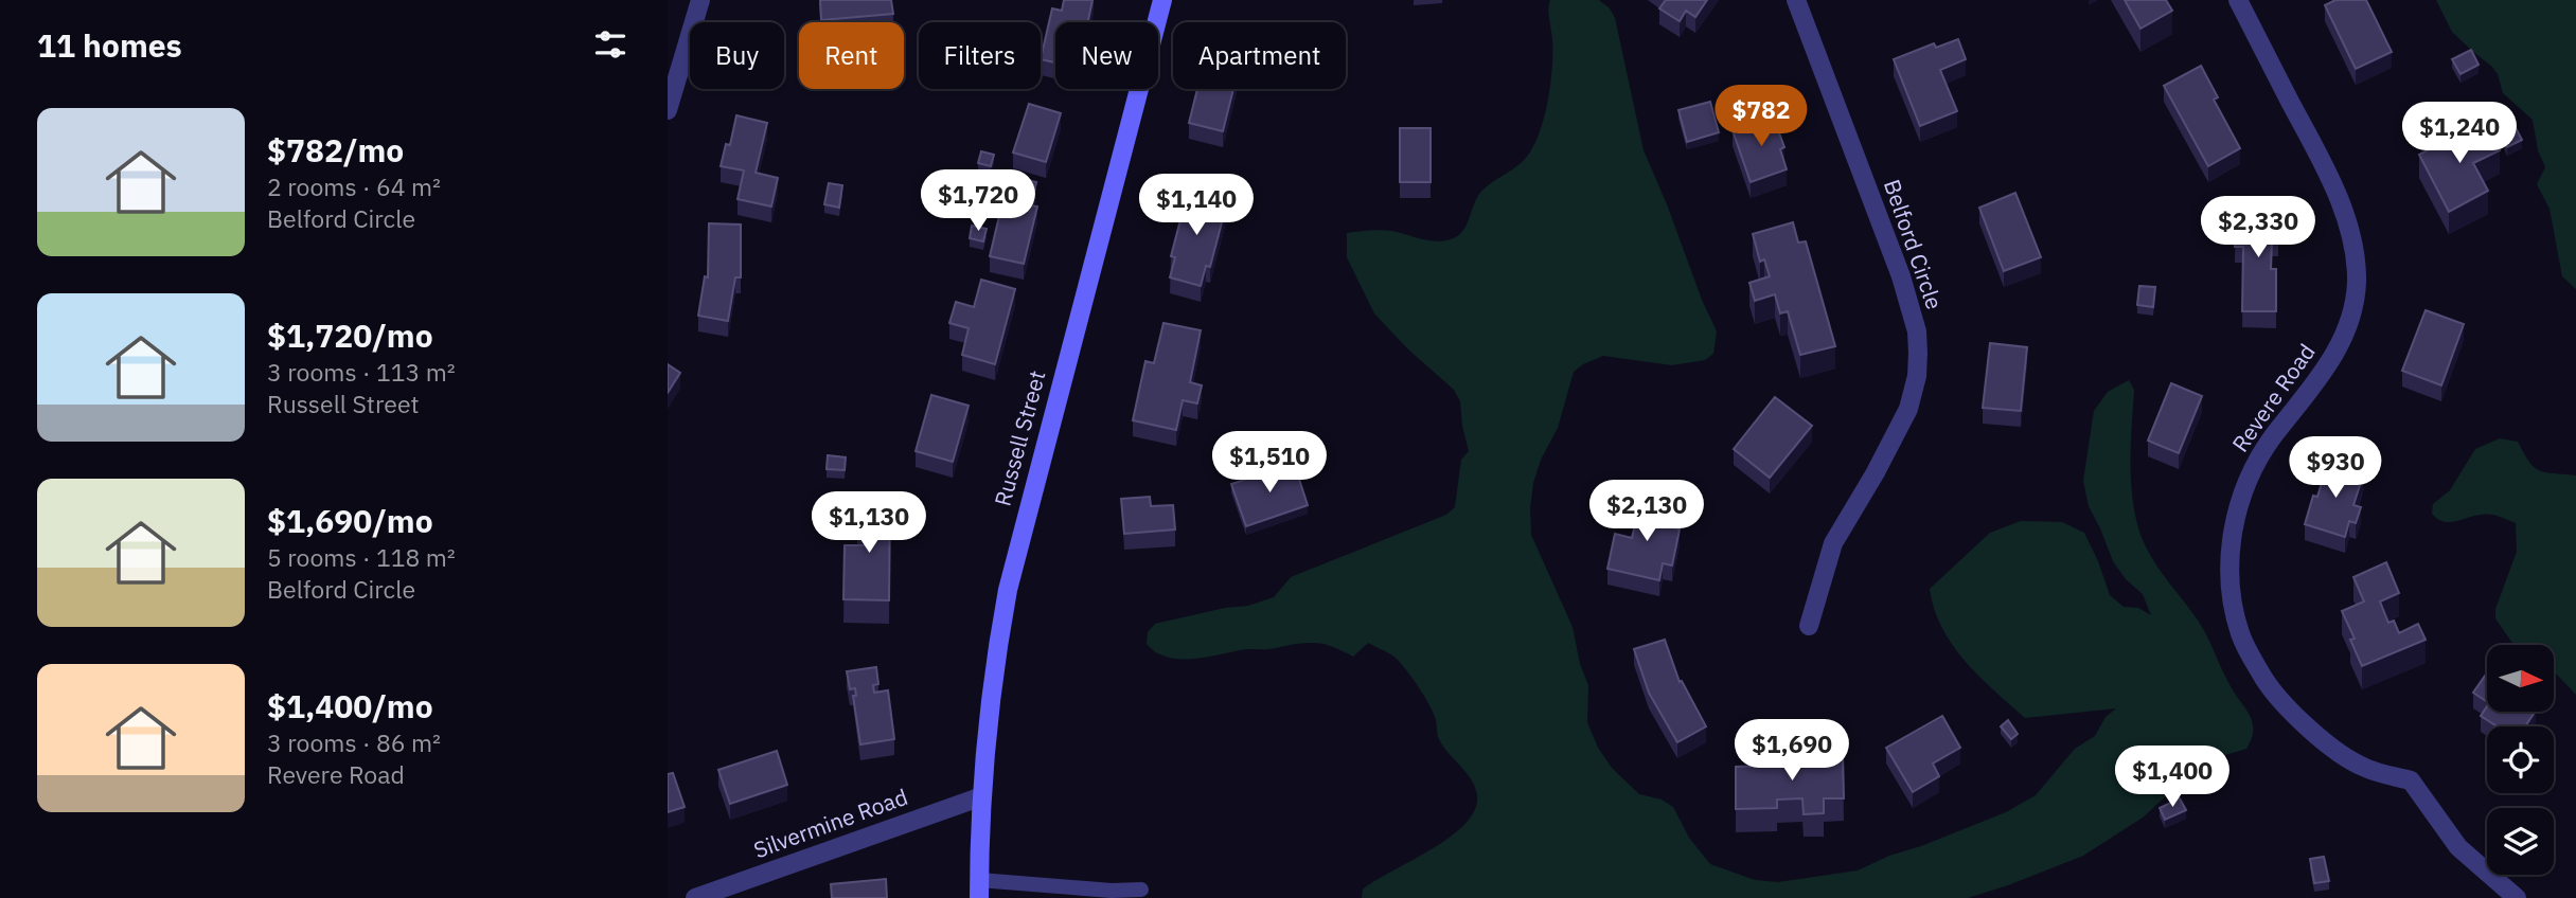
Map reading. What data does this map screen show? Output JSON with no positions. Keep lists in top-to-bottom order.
{
  "streets": {
    "street": [
      "Belford Circle",
      "Revere Road",
      "Russell Street",
      "Silvermine Road"
    ]
  },
  "crossings": [
    ["Russell Street", "Silvermine Road"]
  ],
  "north": "right",
  "page": {
    "heading": "11 homes",
    "chip": [
      "Buy",
      "Rent",
      "Filters",
      "New",
      "Apartment"
    ],
    "price": [
      "$782",
      "$1,240",
      "$1,720",
      "$1,140",
      "$2,330",
      "$1,510",
      "$930",
      "$2,130",
      "$1,130",
      "$1,690",
      "$1,400"
    ],
    "list": [
      {
        "name": "$782/mo",
        "note": "2 rooms · 64 m² · Belford Circle"
      },
      {
        "name": "$1,720/mo",
        "note": "3 rooms · 113 m² · Russell Street"
      },
      {
        "name": "$1,690/mo",
        "note": "5 rooms · 118 m² · Belford Circle"
      },
      {
        "name": "$1,400/mo",
        "note": "3 rooms · 86 m² · Revere Road"
      }
    ]
  }
}
